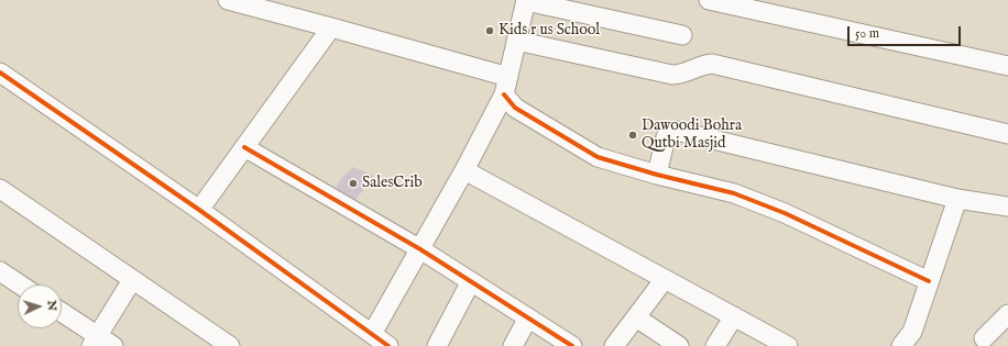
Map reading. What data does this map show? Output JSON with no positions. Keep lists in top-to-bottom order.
{
  "places": ["Kids r us School", "Dawoodi Bohra Qutbi Masjid", "SalesCrib"],
  "scale_bar": "50 m",
  "north": "right"
}
